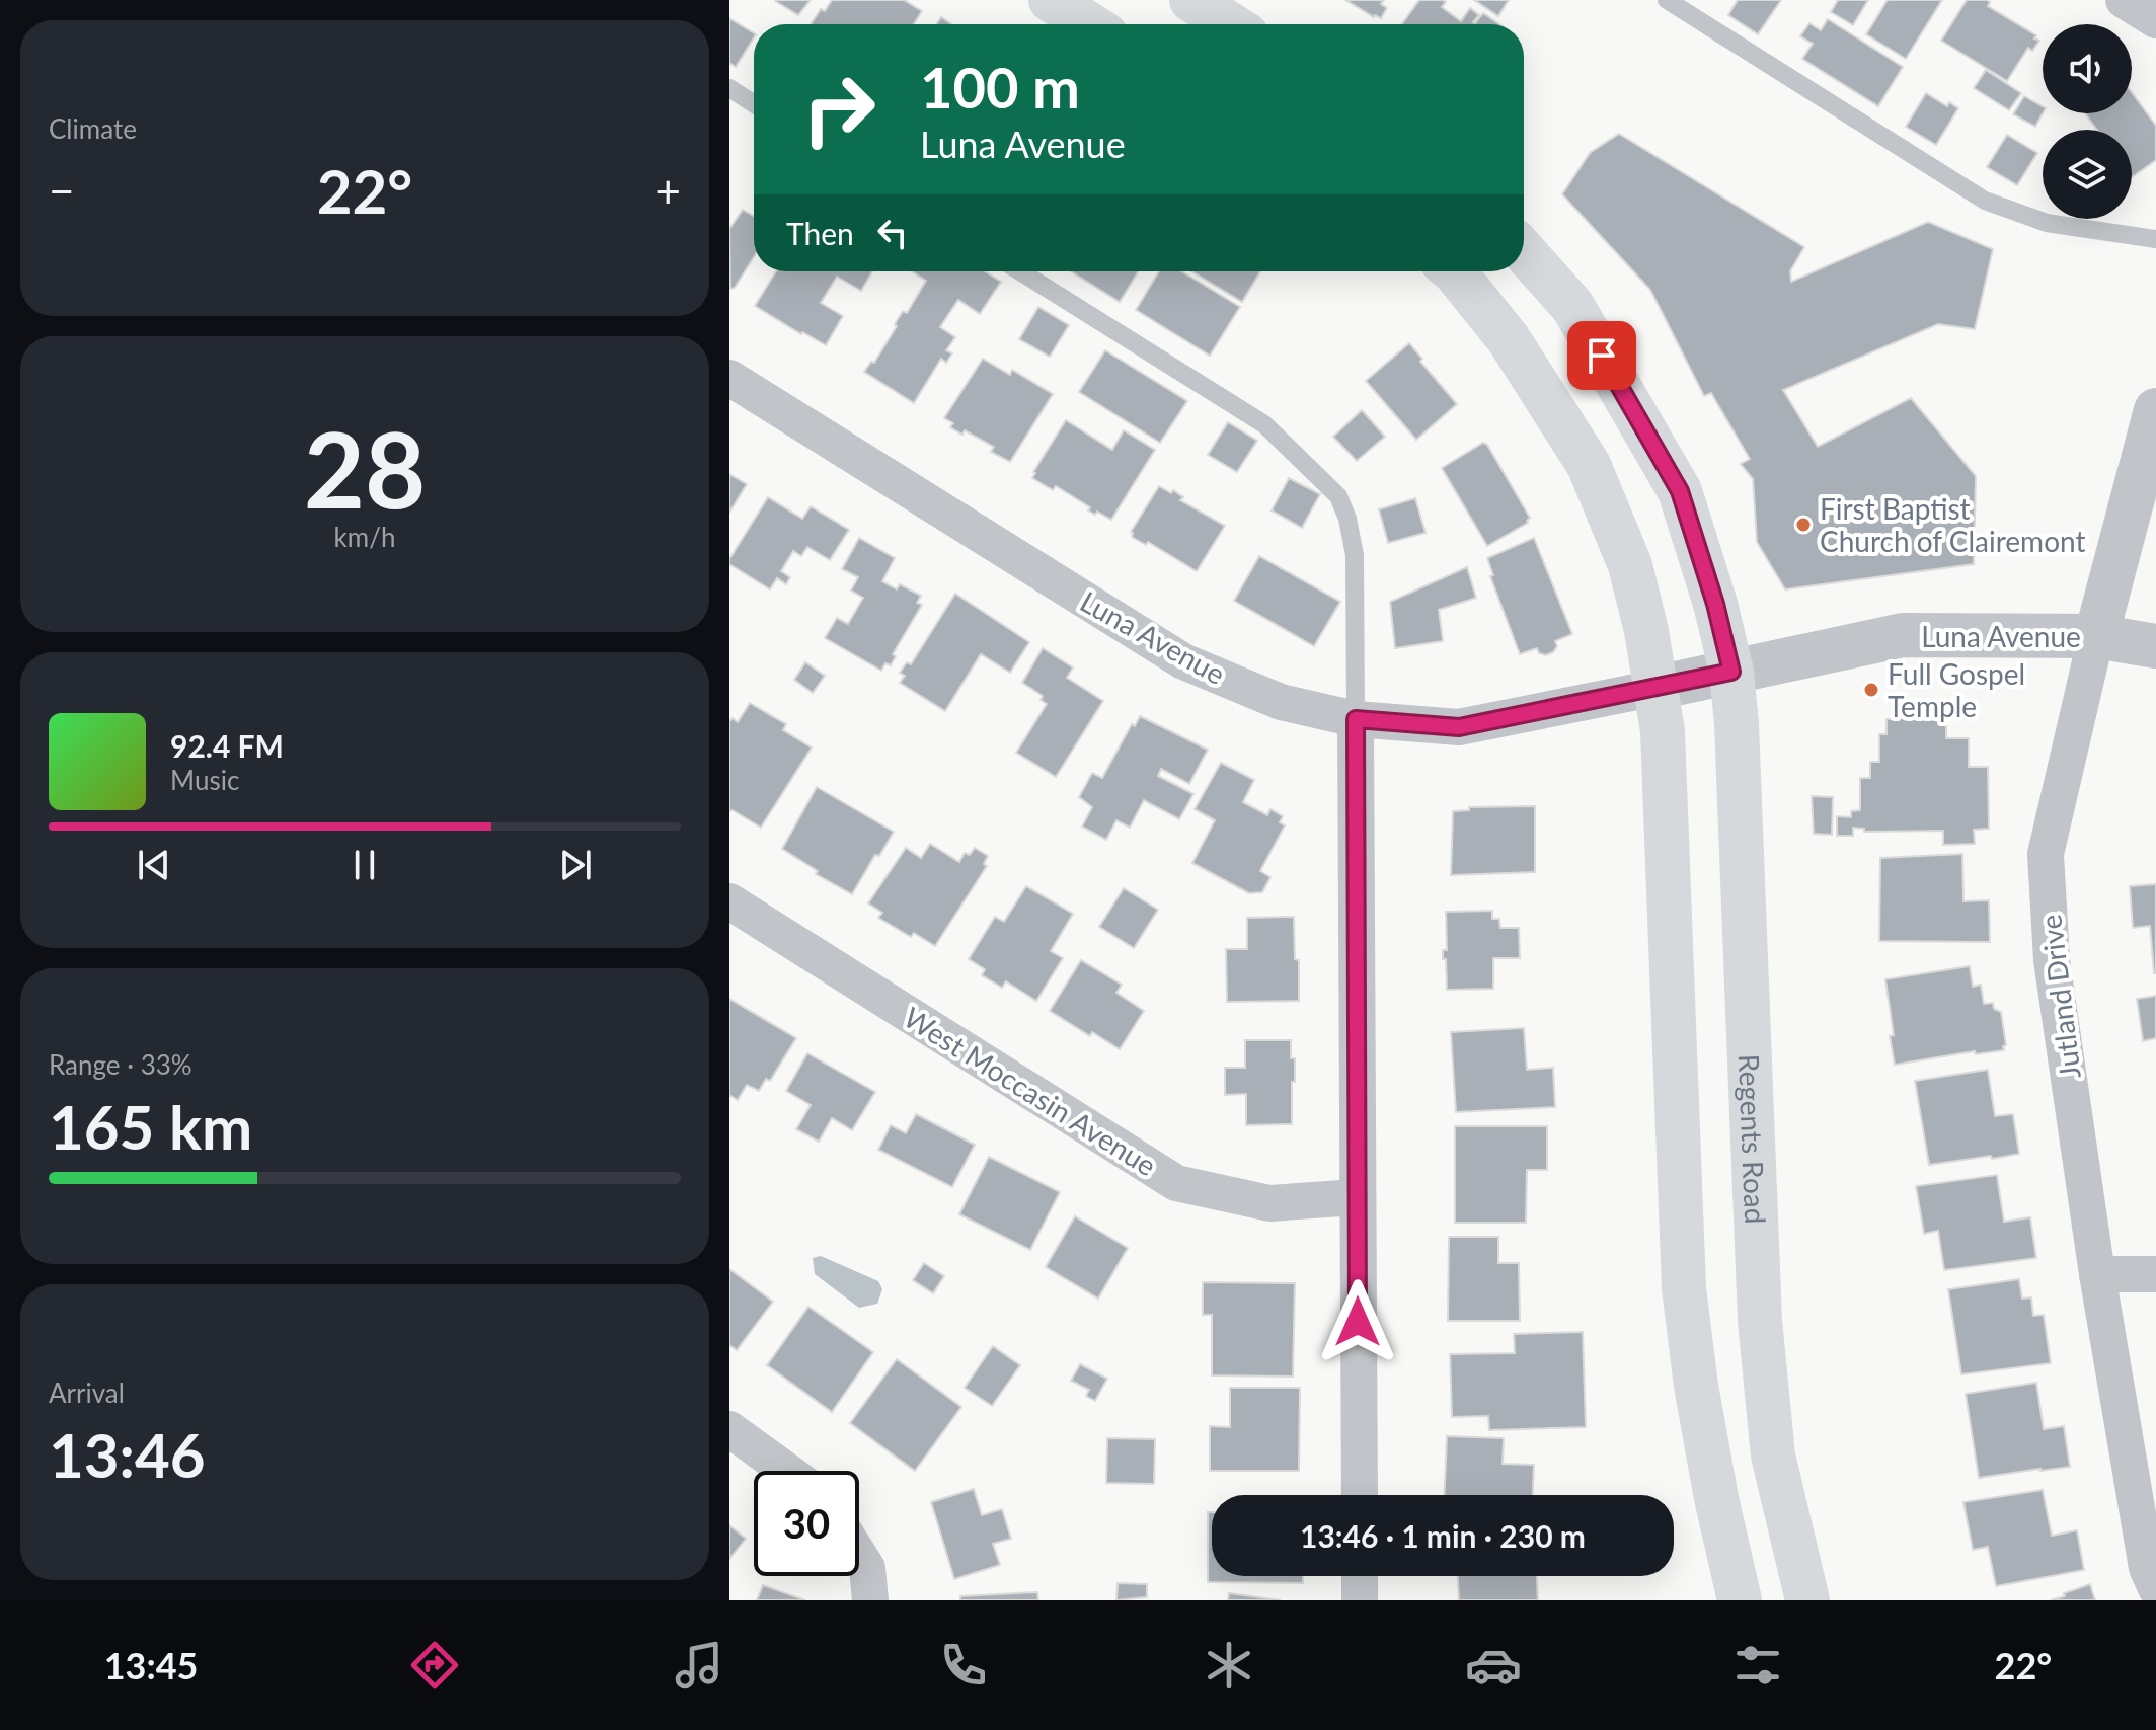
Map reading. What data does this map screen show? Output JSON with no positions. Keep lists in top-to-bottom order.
{
  "streets": {
    "main road": ["Regents Road"],
    "street": ["Luna Avenue", "Jutland Drive", "West Moccasin Avenue"]
  },
  "crossings": [
    ["Luna Avenue", "Jutland Drive"],
    ["Luna Avenue", "Regents Road"]
  ],
  "places": ["First Baptist Church of Clairemont", "Full Gospel Temple"],
  "page": {
    "tile": [
      "Climate",
      ["28", "km/h"],
      ["Range · 33%", "165 km"],
      ["Arrival", "13:46"]
    ],
    "turn": ["100 m", "Luna Avenue"],
    "heat": ["−", "22°", "+"],
    "then": "Then",
    "song": ["92.4 FM", "Music"],
    "limit": "30",
    "trip": "13:46 · 1 min · 230 m",
    "tabs": ["13:45", "22°"]
  }
}
